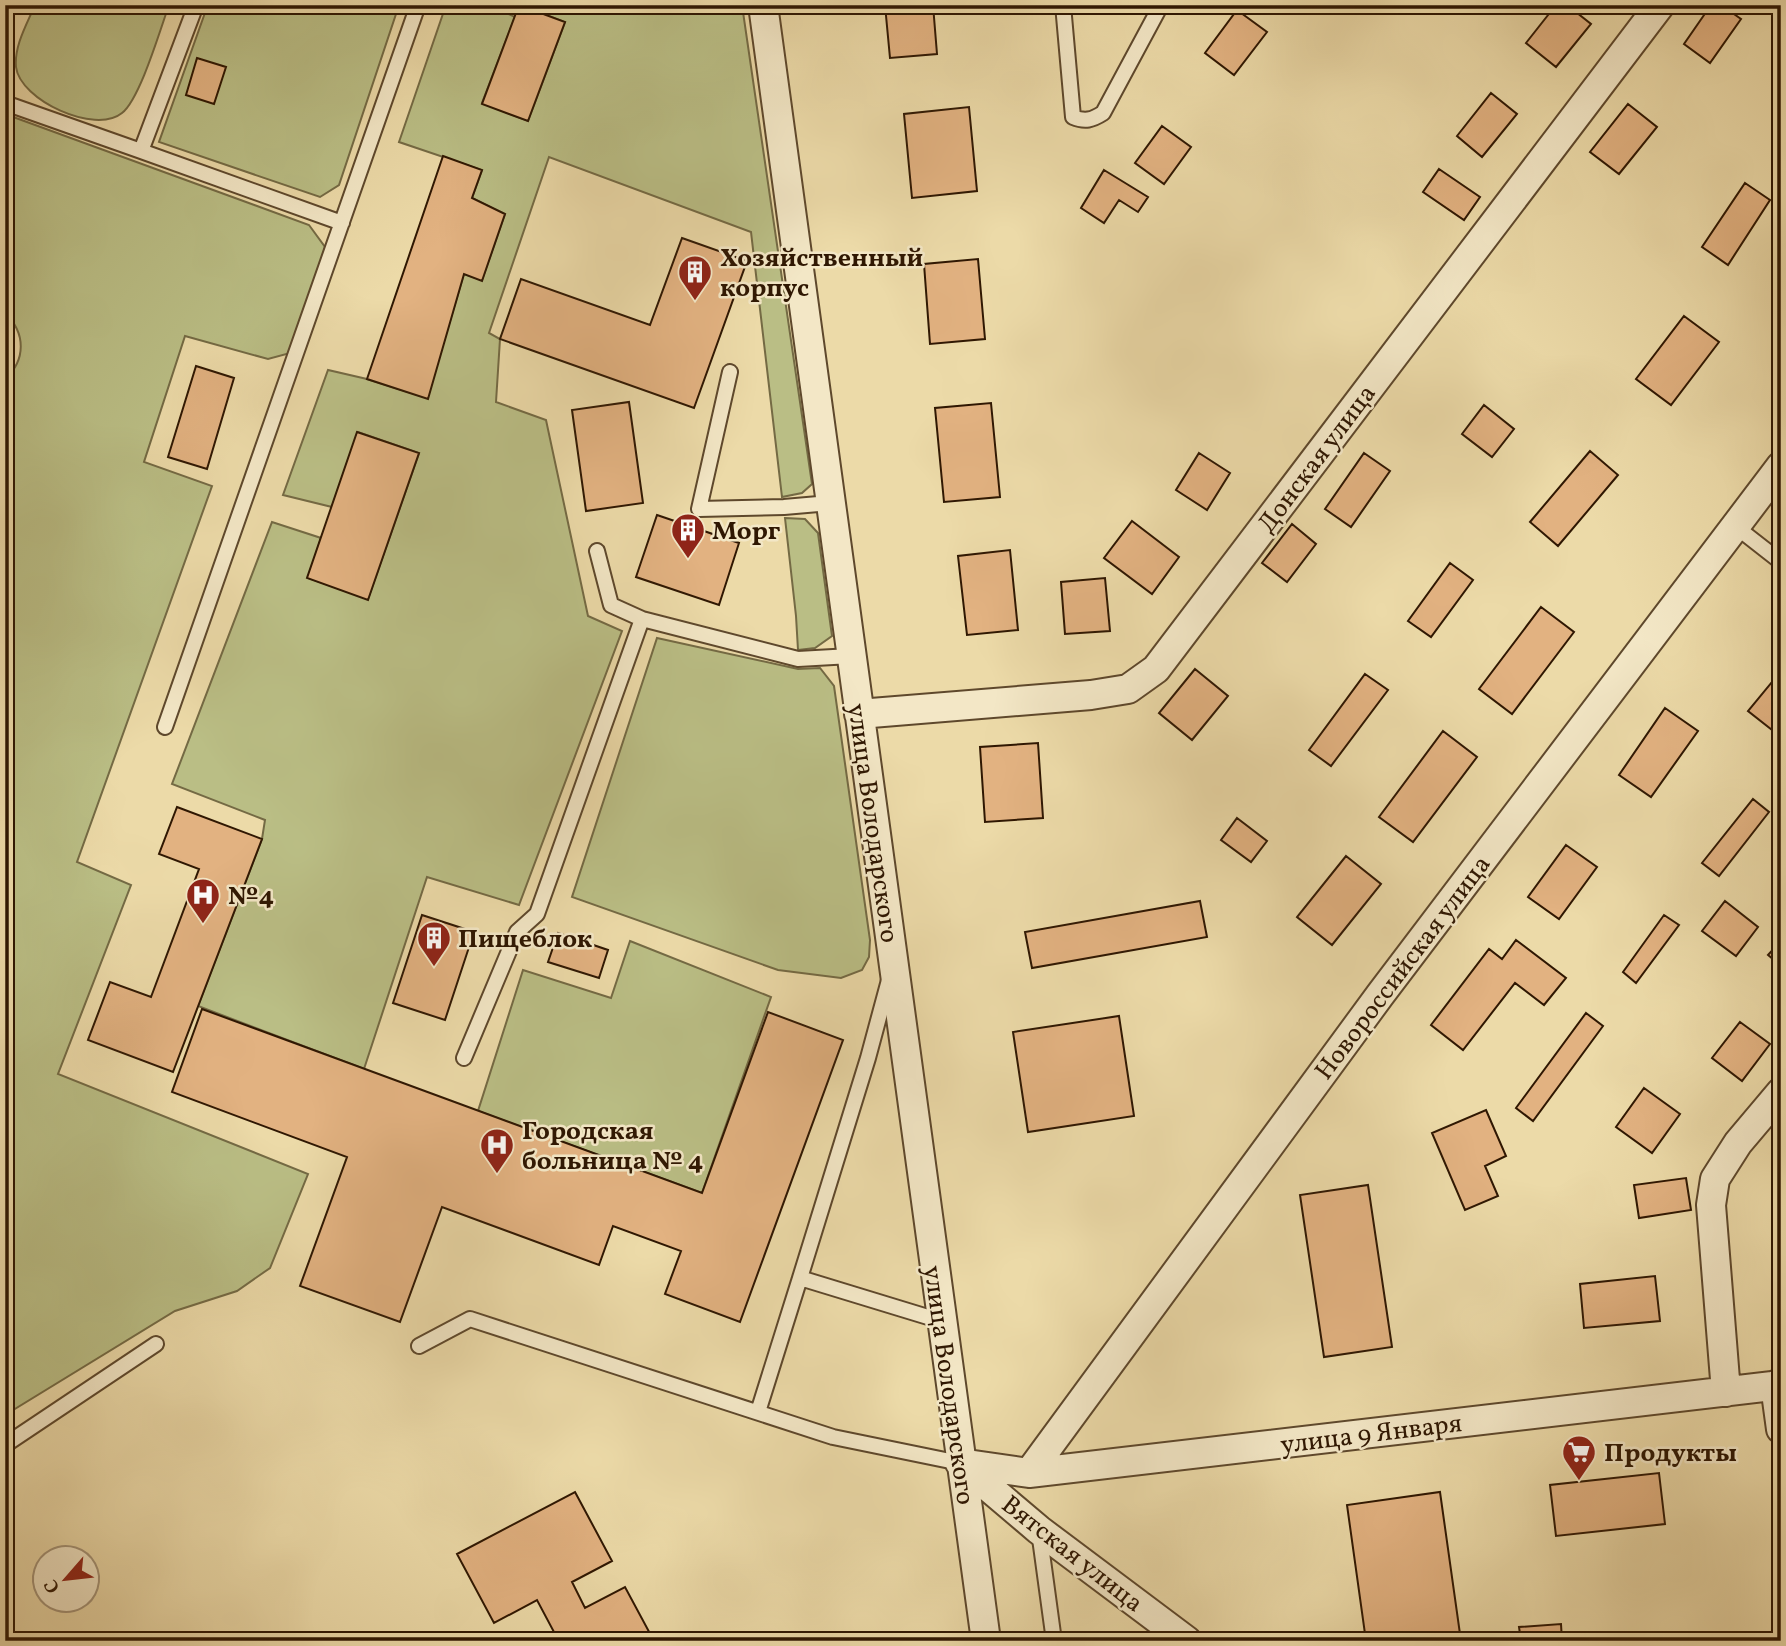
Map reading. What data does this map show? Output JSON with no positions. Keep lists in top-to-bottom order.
{
  "streets": {
    "street": [
      "Донская улица",
      "улица Володарского",
      "Новороссийская улица",
      "улица 9 Января",
      "Вятская улица"
    ]
  },
  "crossings": [
    ["Донская улица", "улица Володарского"],
    ["улица Володарского", "улица 9 Января"],
    ["улица Володарского", "Вятская улица"],
    ["Новороссийская улица", "улица 9 Января"],
    ["улица 9 Января", "Вятская улица"]
  ],
  "places": {
    "building": ["Хозяйственный корпус", "Морг", "Пищеблок"],
    "hospital": ["№4", "Городская больница № 4"],
    "supermarket": ["Продукты"]
  },
  "north": "bottom left"
}
